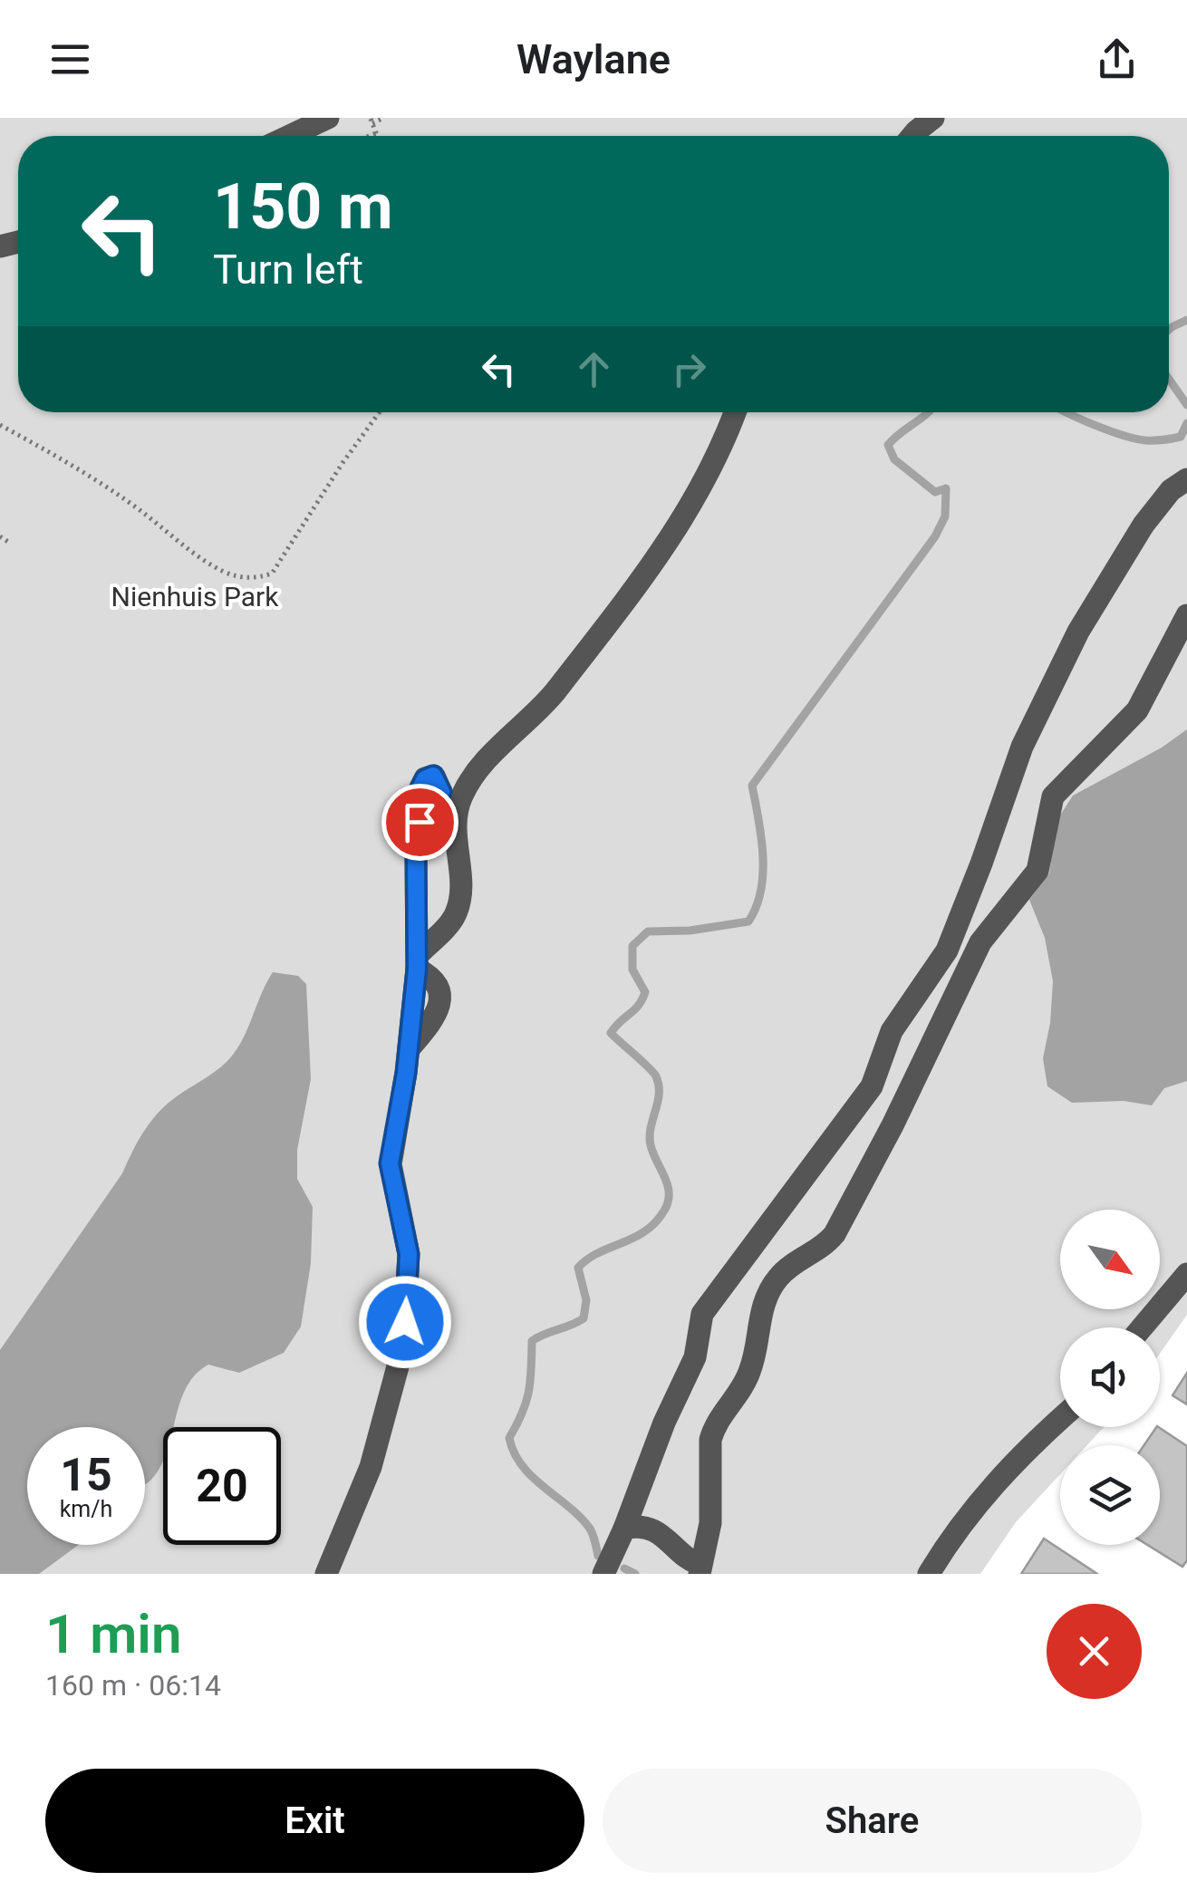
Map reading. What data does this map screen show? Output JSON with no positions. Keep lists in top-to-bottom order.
{
  "parks": ["Nienhuis Park"],
  "north": "bottom right",
  "page": {
    "header": "Waylane",
    "turn": ["150 m", "Turn left"],
    "speed": "15 km/h",
    "limit": "20",
    "heading": ["1 min", "160 m · 06:14"],
    "buttons": ["Exit", "Share"]
  }
}
